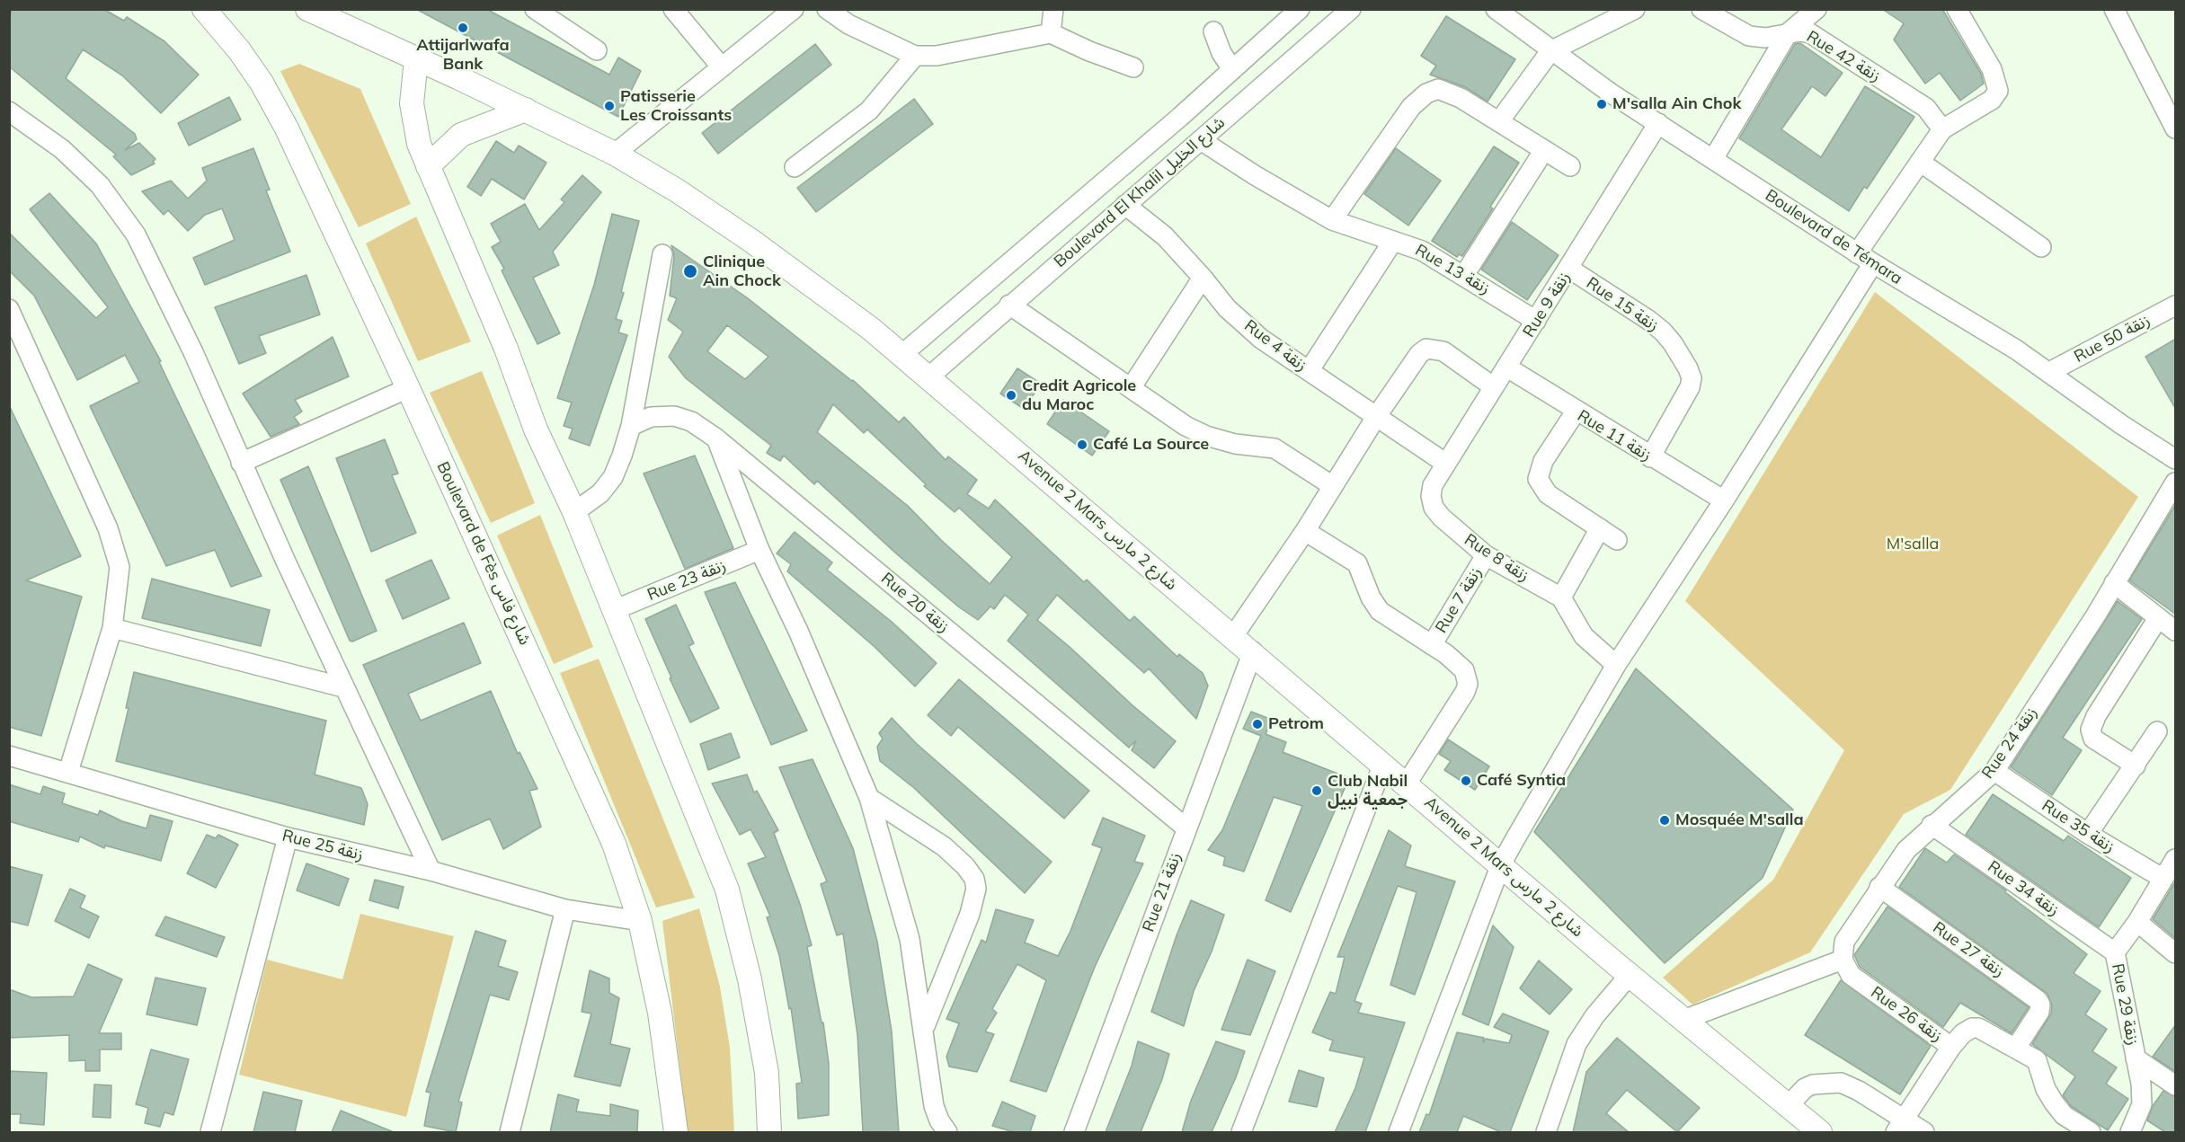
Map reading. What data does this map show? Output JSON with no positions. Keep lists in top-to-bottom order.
{
  "streets": {
    "main road": ["Avenue 2 Mars شارع 2 مارس", "Boulevard de Fès شارع فاس"],
    "street": [
      "Rue 42 زنقة",
      "Boulevard El Khalil شارع الخليل",
      "Boulevard de Témara",
      "Rue 13 زنقة",
      "Rue 9 زنقة",
      "Rue 15 زنقة",
      "Rue 50 زنقة",
      "Rue 4 زنقة",
      "Rue 11 زنقة",
      "Rue 8 زنقة",
      "Rue 23 زنقة",
      "Rue 7 زنقة",
      "Rue 20 زنقة",
      "Rue 24 زنقة",
      "Rue 35 زنقة",
      "Rue 25 زنقة",
      "Rue 34 زنقة",
      "Rue 21 زنقة",
      "Rue 27 زنقة",
      "Rue 29 زنقة",
      "Rue 26 زنقة"
    ]
  },
  "crossings": [
    ["Boulevard El Khalil شارع الخليل", "Rue 13 زنقة"],
    ["Boulevard El Khalil شارع الخليل", "Rue 4 زنقة"],
    ["Boulevard El Khalil شارع الخليل", "Avenue 2 Mars شارع 2 مارس"],
    ["Boulevard de Témara", "Rue 9 زنقة"],
    ["Boulevard de Témara", "Rue 50 زنقة"],
    ["Rue 13 زنقة", "Rue 9 زنقة"],
    ["Rue 9 زنقة", "Rue 15 زنقة"],
    ["Rue 9 زنقة", "Rue 4 زنقة"],
    ["Rue 9 زنقة", "Rue 11 زنقة"],
    ["Rue 9 زنقة", "Rue 8 زنقة"],
    ["Rue 15 زنقة", "Rue 11 زنقة"],
    ["Avenue 2 Mars شارع 2 مارس", "Rue 21 زنقة"],
    ["Boulevard de Fès شارع فاس", "Rue 25 زنقة"],
    ["Rue 8 زنقة", "Rue 7 زنقة"],
    ["Rue 20 زنقة", "Rue 21 زنقة"],
    ["Rue 24 زنقة", "Rue 35 زنقة"],
    ["Rue 24 زنقة", "Rue 34 زنقة"],
    ["Rue 24 زنقة", "Rue 27 زنقة"],
    ["Rue 24 زنقة", "Rue 26 زنقة"],
    ["Rue 35 زنقة", "Rue 29 زنقة"],
    ["Rue 34 زنقة", "Rue 29 زنقة"]
  ],
  "parks": ["M'salla"],
  "places": [
    "Attijarlwafa Bank",
    "M'salla Ain Chok",
    "Patisserie Les Croissants",
    "Clinique Ain Chock",
    "Credit Agricole du Maroc",
    "Café La Source",
    "Petrom",
    "Café Syntia",
    "Club Nabil جمعية نبيل",
    "Mosquée M'salla"
  ]
}
